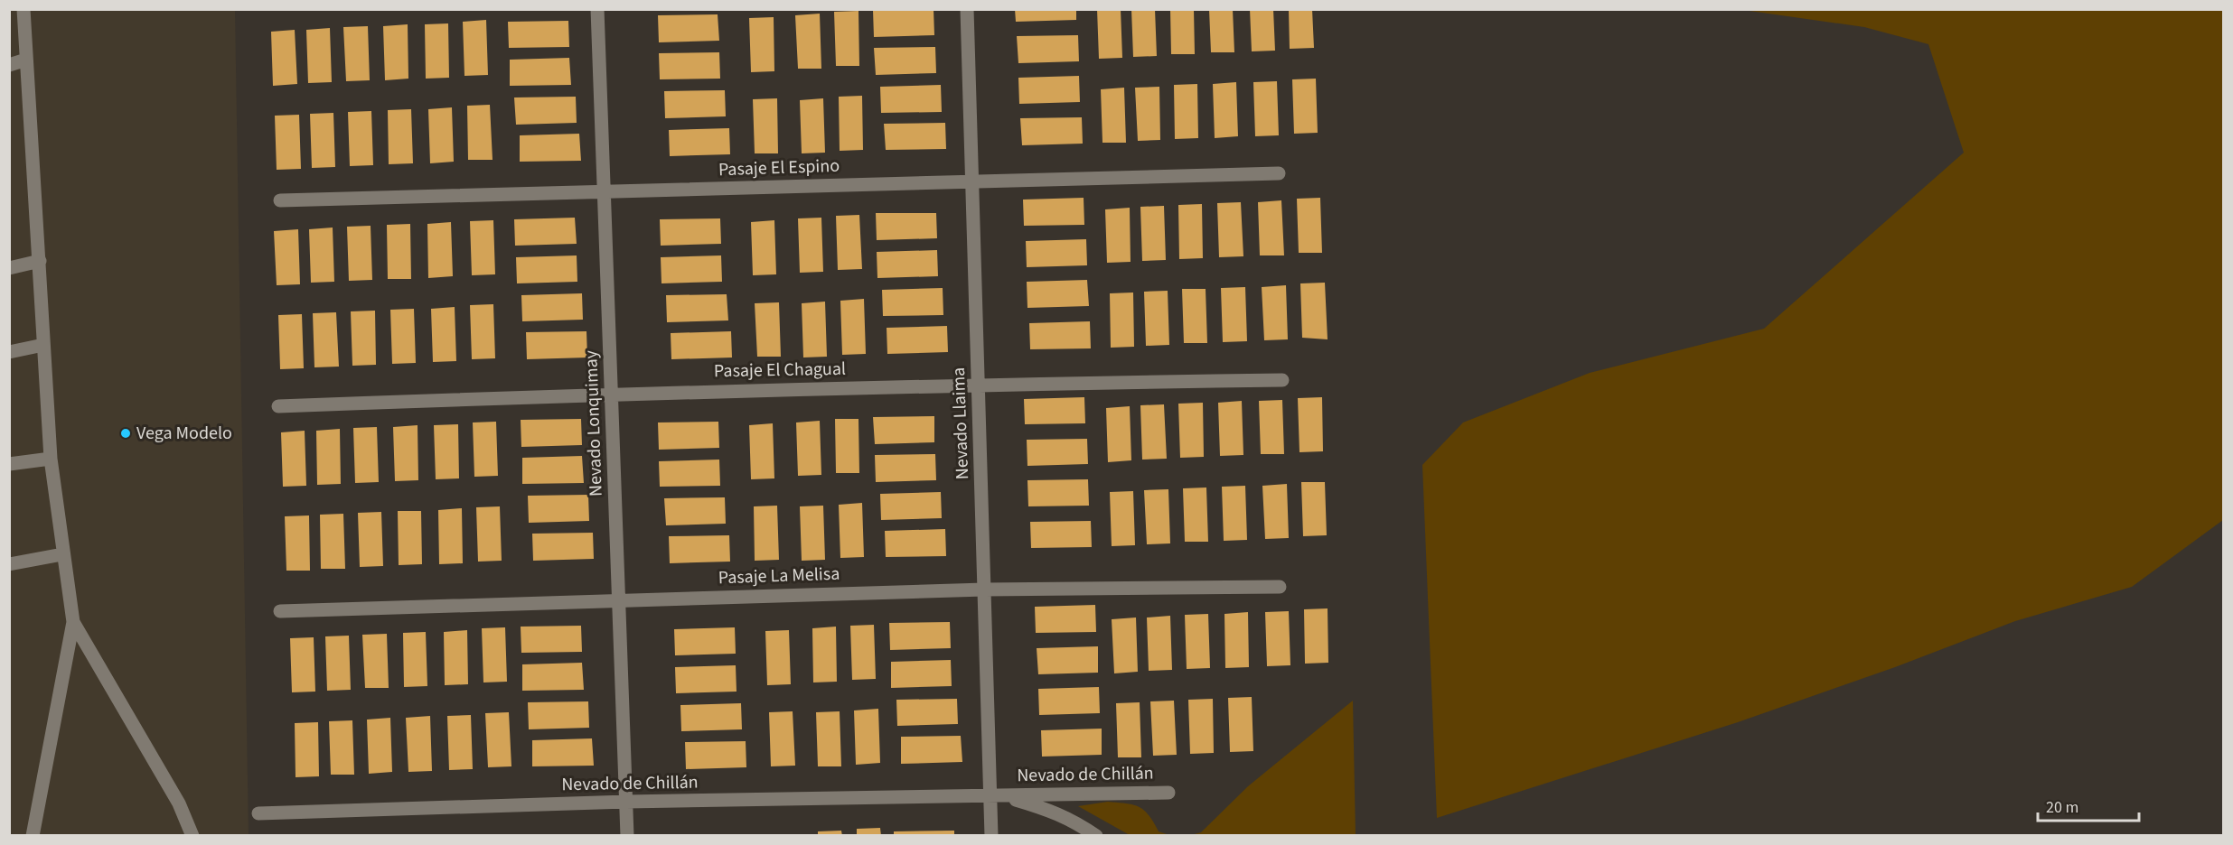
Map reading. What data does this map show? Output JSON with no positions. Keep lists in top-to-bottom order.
{
  "streets": {
    "street": [
      "Pasaje El Espino",
      "Pasaje El Chagual",
      "Nevado Lonquimay",
      "Nevado Llaima",
      "Pasaje La Melisa",
      "Nevado de Chillán"
    ]
  },
  "crossings": [
    ["Pasaje El Espino", "Nevado Lonquimay"],
    ["Pasaje El Espino", "Nevado Llaima"],
    ["Pasaje El Chagual", "Nevado Lonquimay"],
    ["Pasaje El Chagual", "Nevado Llaima"],
    ["Nevado Lonquimay", "Pasaje La Melisa"],
    ["Nevado Lonquimay", "Nevado de Chillán"],
    ["Nevado Llaima", "Pasaje La Melisa"],
    ["Nevado Llaima", "Nevado de Chillán"]
  ],
  "places": ["Vega Modelo"],
  "scale_bar": "20 m"
}
